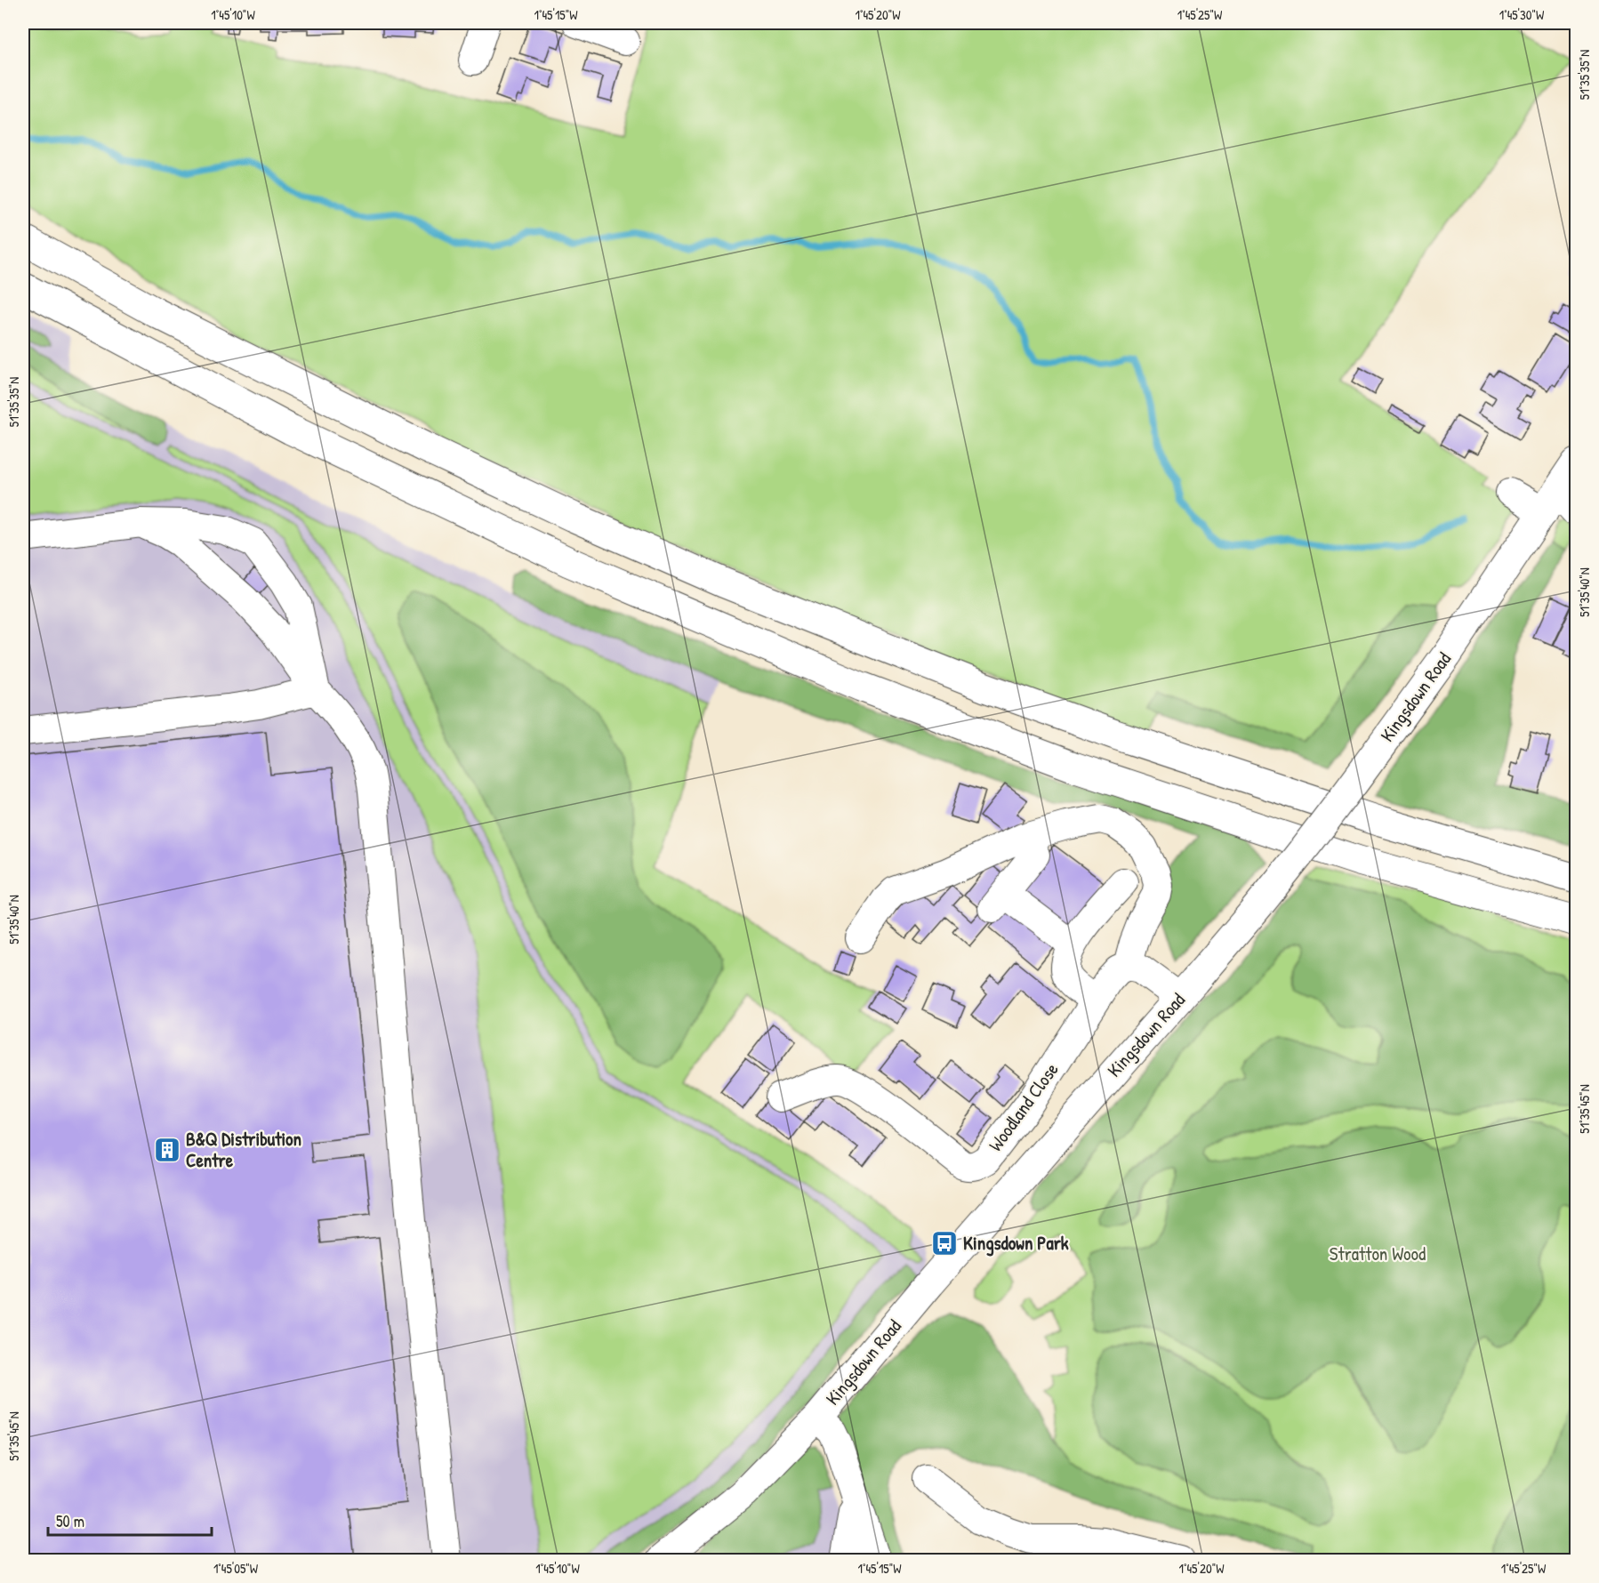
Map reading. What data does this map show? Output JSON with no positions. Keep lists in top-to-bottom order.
{
  "streets": {
    "main road": ["Kingsdown Road"],
    "street": ["Woodland Close"]
  },
  "parks": ["Stratton Wood"],
  "places": {
    "building": ["B&Q Distribution Centre"],
    "bus stop": ["Kingsdown Park"]
  },
  "scale_bar": "50 m",
  "coordinates": [
    "1°45'10\"W",
    "1°45'15\"W",
    "1°45'20\"W",
    "1°45'25\"W",
    "1°45'30\"W",
    "51°35'35\"N",
    "51°35'40\"N",
    "51°35'45\"N",
    "1°45'05\"W"
  ]
}
